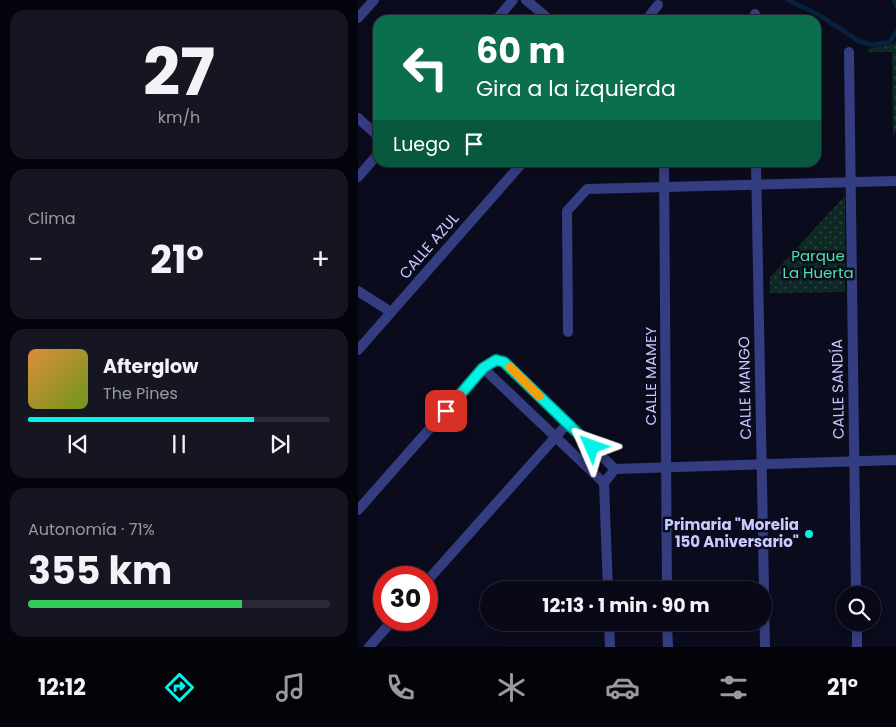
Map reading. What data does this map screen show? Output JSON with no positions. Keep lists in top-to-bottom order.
{
  "streets": {
    "street": [
      "CALLE AZUL",
      "CALLE MAMEY",
      "CALLE MANGO",
      "CALLE SANDÍA"
    ]
  },
  "parks": ["Parque La Huerta"],
  "places": ["Primaria \"Morelia 150 Aniversario\""],
  "page": {
    "tile": [
      ["27", "km/h"],
      "Clima",
      ["Autonomía · 71%", "355 km"]
    ],
    "turn": ["60 m", "Gira a la izquierda"],
    "then": "Luego",
    "heat": ["−", "21°", "+"],
    "song": ["Afterglow", "The Pines"],
    "limit": "30",
    "trip": "12:13 · 1 min · 90 m",
    "tabs": ["12:12", "21°"]
  }
}
